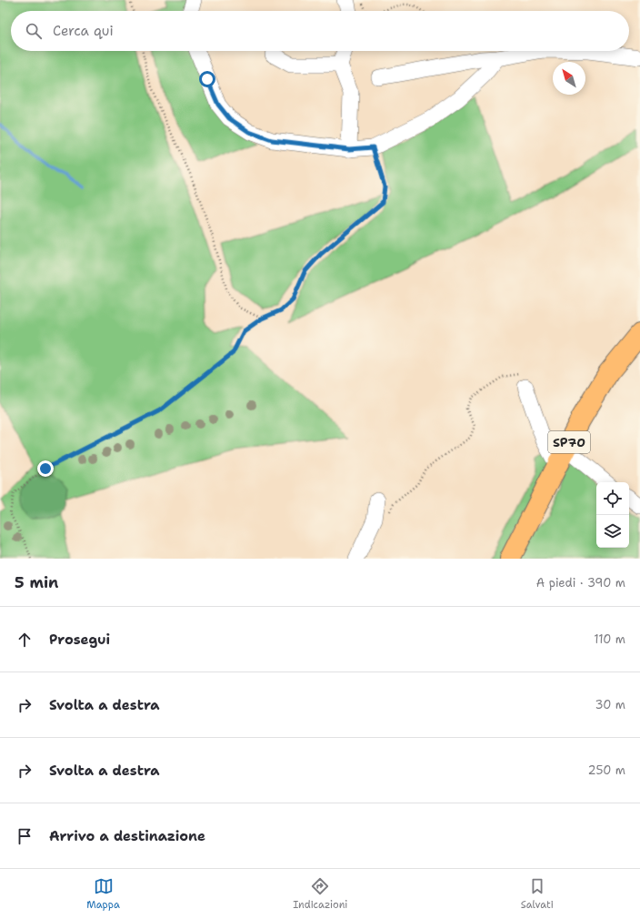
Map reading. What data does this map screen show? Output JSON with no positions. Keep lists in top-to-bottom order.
{
  "streets": {
    "main road": ["SP70"]
  },
  "north": "top left",
  "page": {
    "search": "Cerca qui",
    "heading": ["5 min", "A piedi · 390 m"],
    "list": [
      ["Prosegui", "110 m"],
      ["Svolta a destra", "30 m"],
      ["Svolta a destra", "250 m"],
      "Arrivo a destinazione"
    ],
    "nav": ["Mappa", "Indicazioni", "Salvati"]
  }
}
